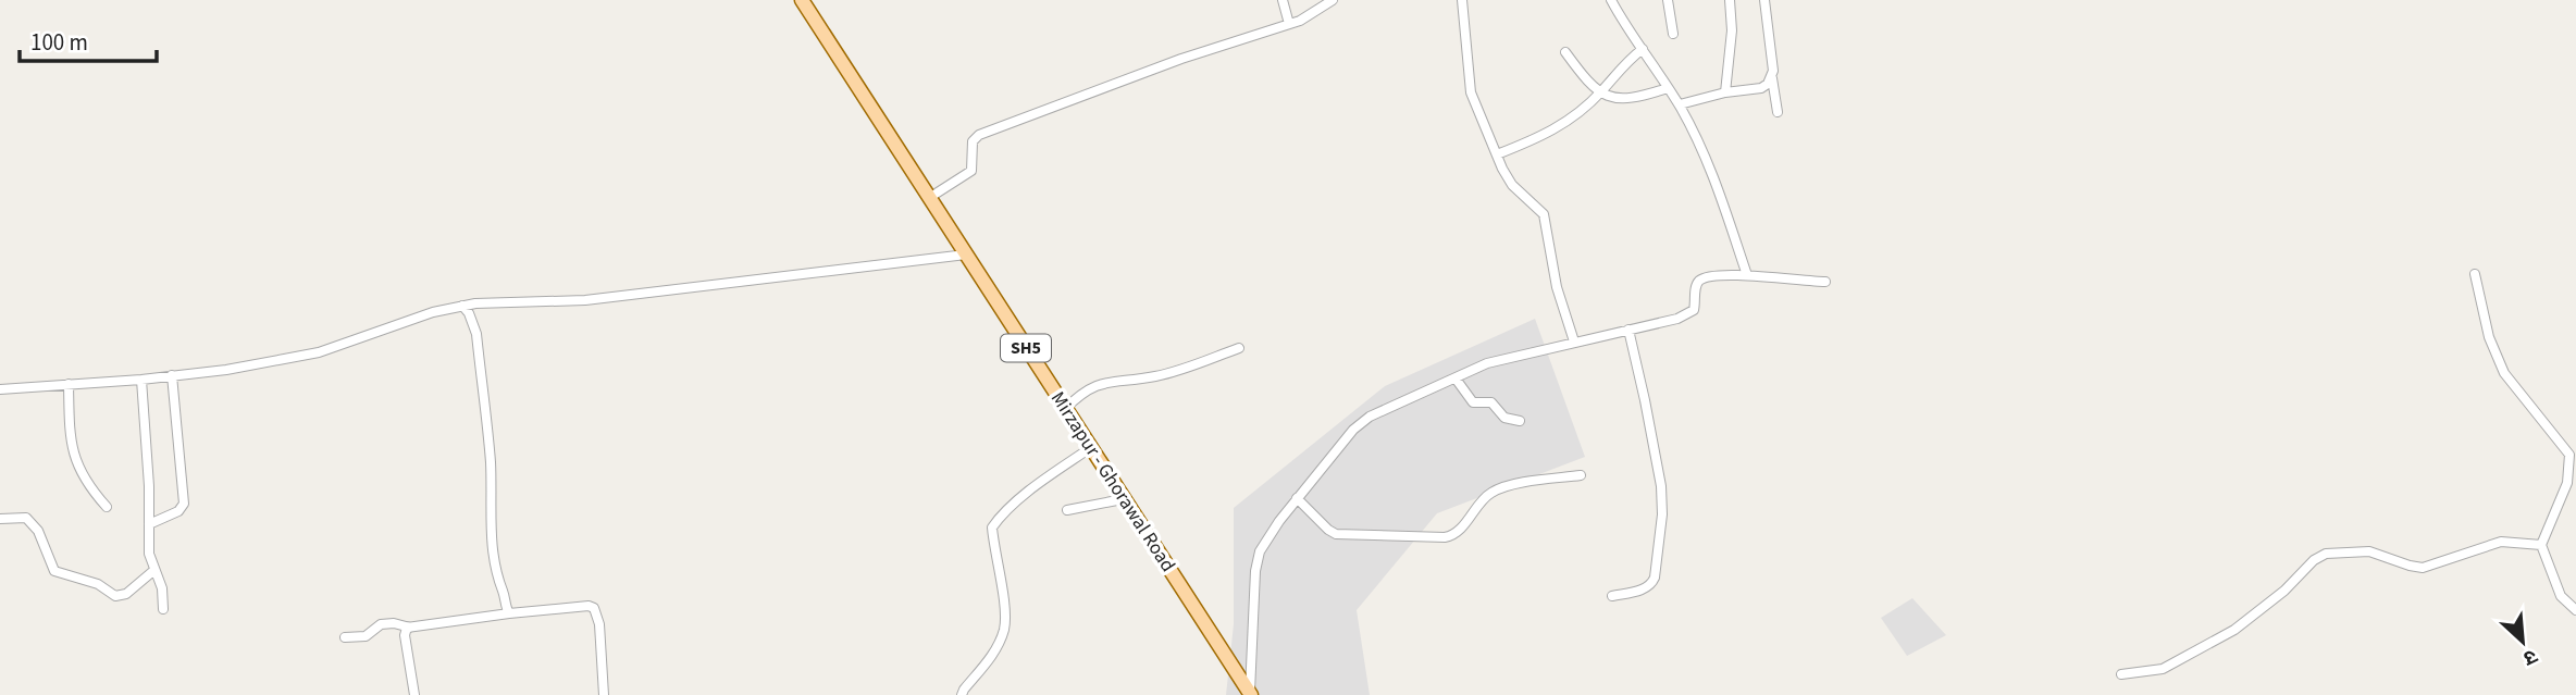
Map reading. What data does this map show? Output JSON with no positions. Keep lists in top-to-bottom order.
{
  "streets": {
    "main road": ["SH5", "Mirzapur - Ghorawal Road"]
  },
  "scale_bar": "100 m",
  "north": "bottom right"
}
